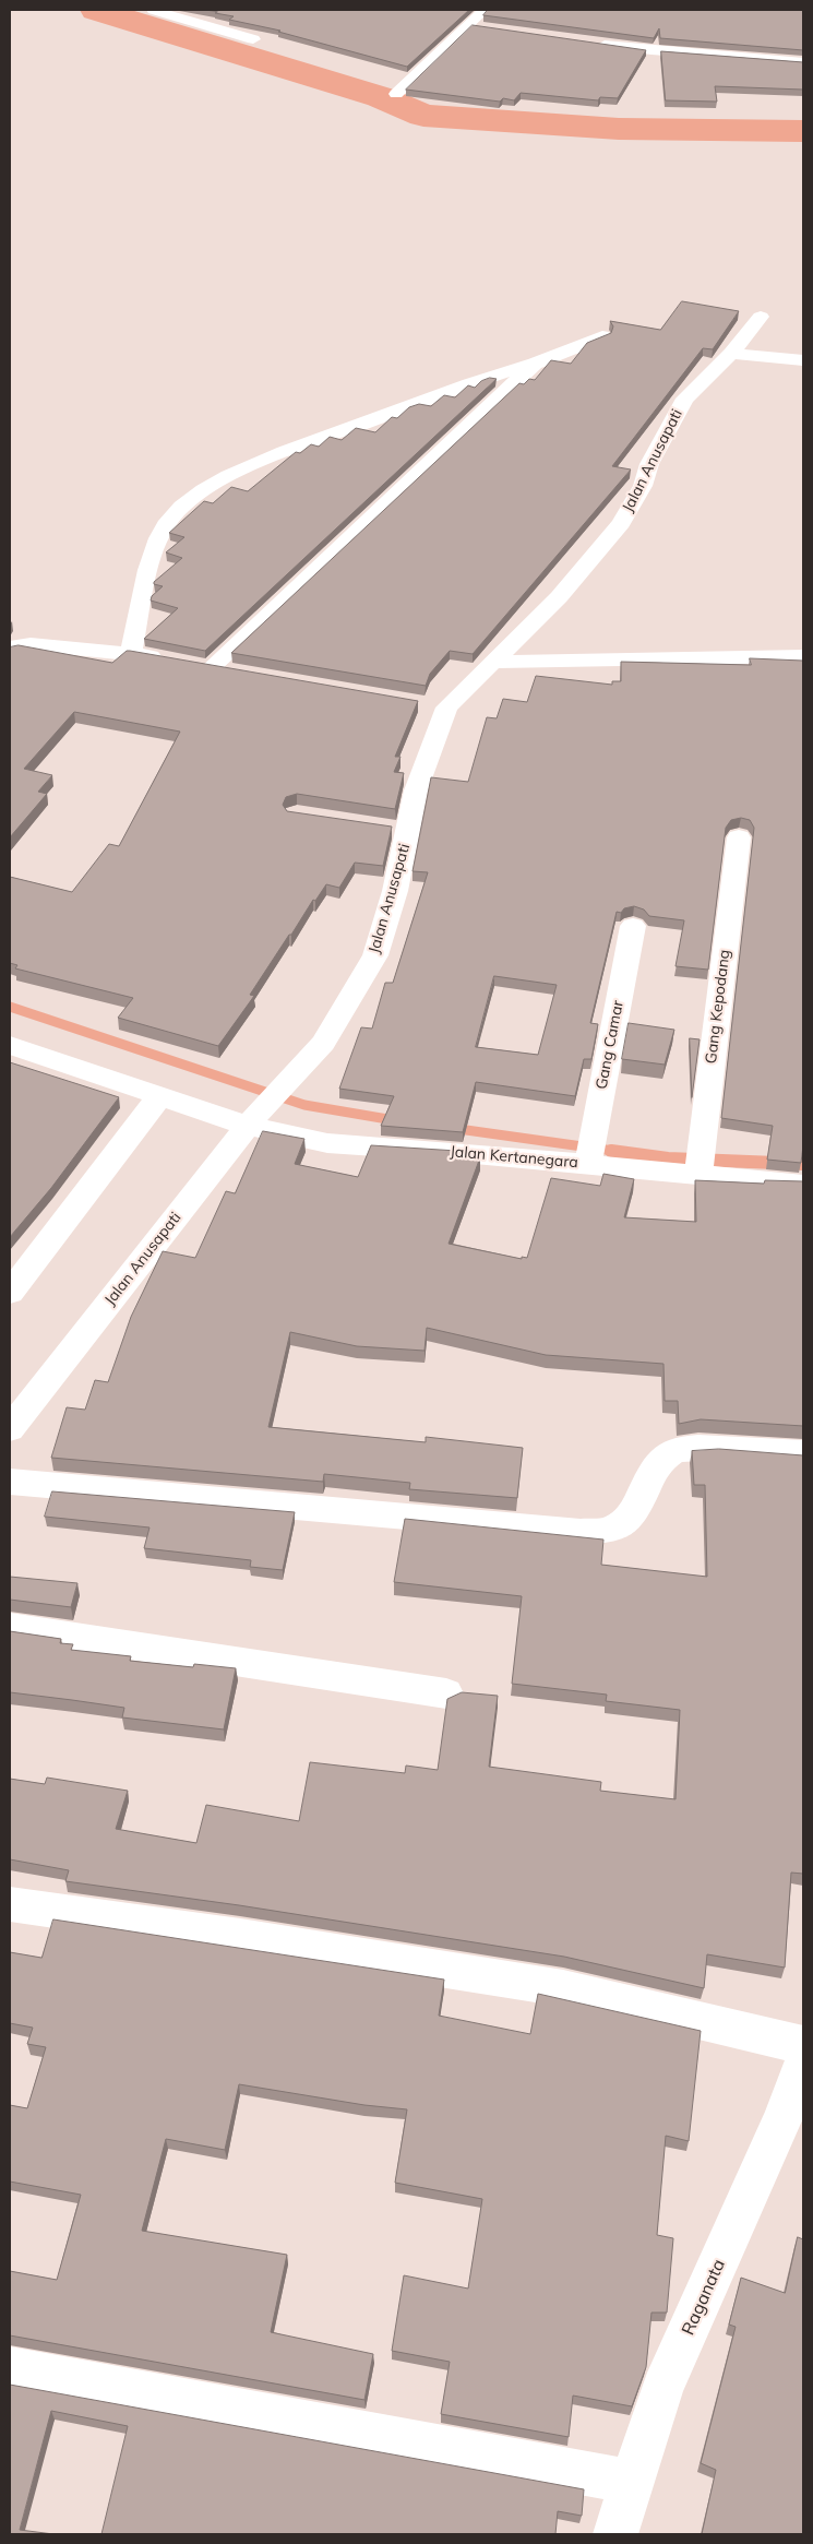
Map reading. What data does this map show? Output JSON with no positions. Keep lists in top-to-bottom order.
{
  "streets": {
    "street": [
      "Jalan Anusapati",
      "Gang Kepodang",
      "Gang Camar",
      "Jalan Kertanegara",
      "Raganata"
    ]
  },
  "crossings": [
    ["Jalan Anusapati", "Jalan Kertanegara"],
    ["Gang Kepodang", "Jalan Kertanegara"],
    ["Gang Camar", "Jalan Kertanegara"]
  ]
}
